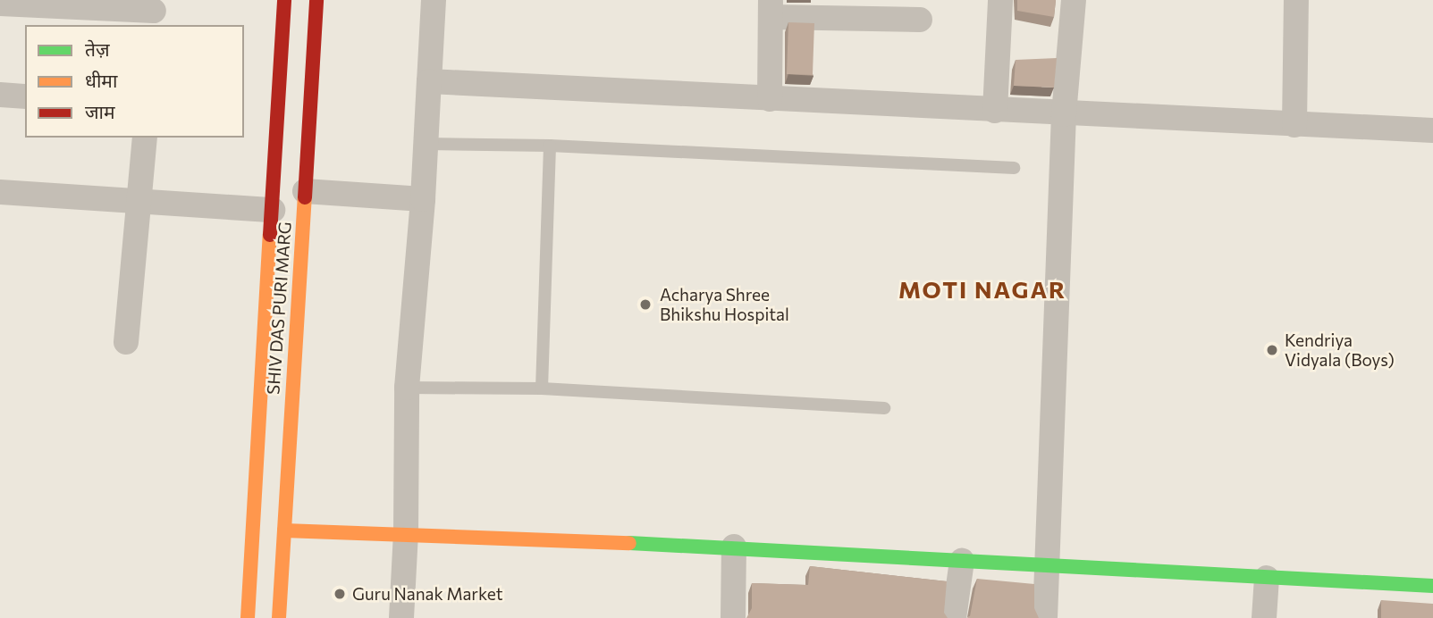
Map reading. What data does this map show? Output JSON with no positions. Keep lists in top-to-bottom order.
{
  "streets": {
    "main road": ["SHIV DAS PURI MARG"]
  },
  "districts": ["MOTI NAGAR"],
  "places": ["Acharya Shree Bhikshu Hospital", "Kendriya Vidyala (Boys)", "Guru Nanak Market"],
  "legend": ["तेज़", "धीमा", "जाम"]
}
